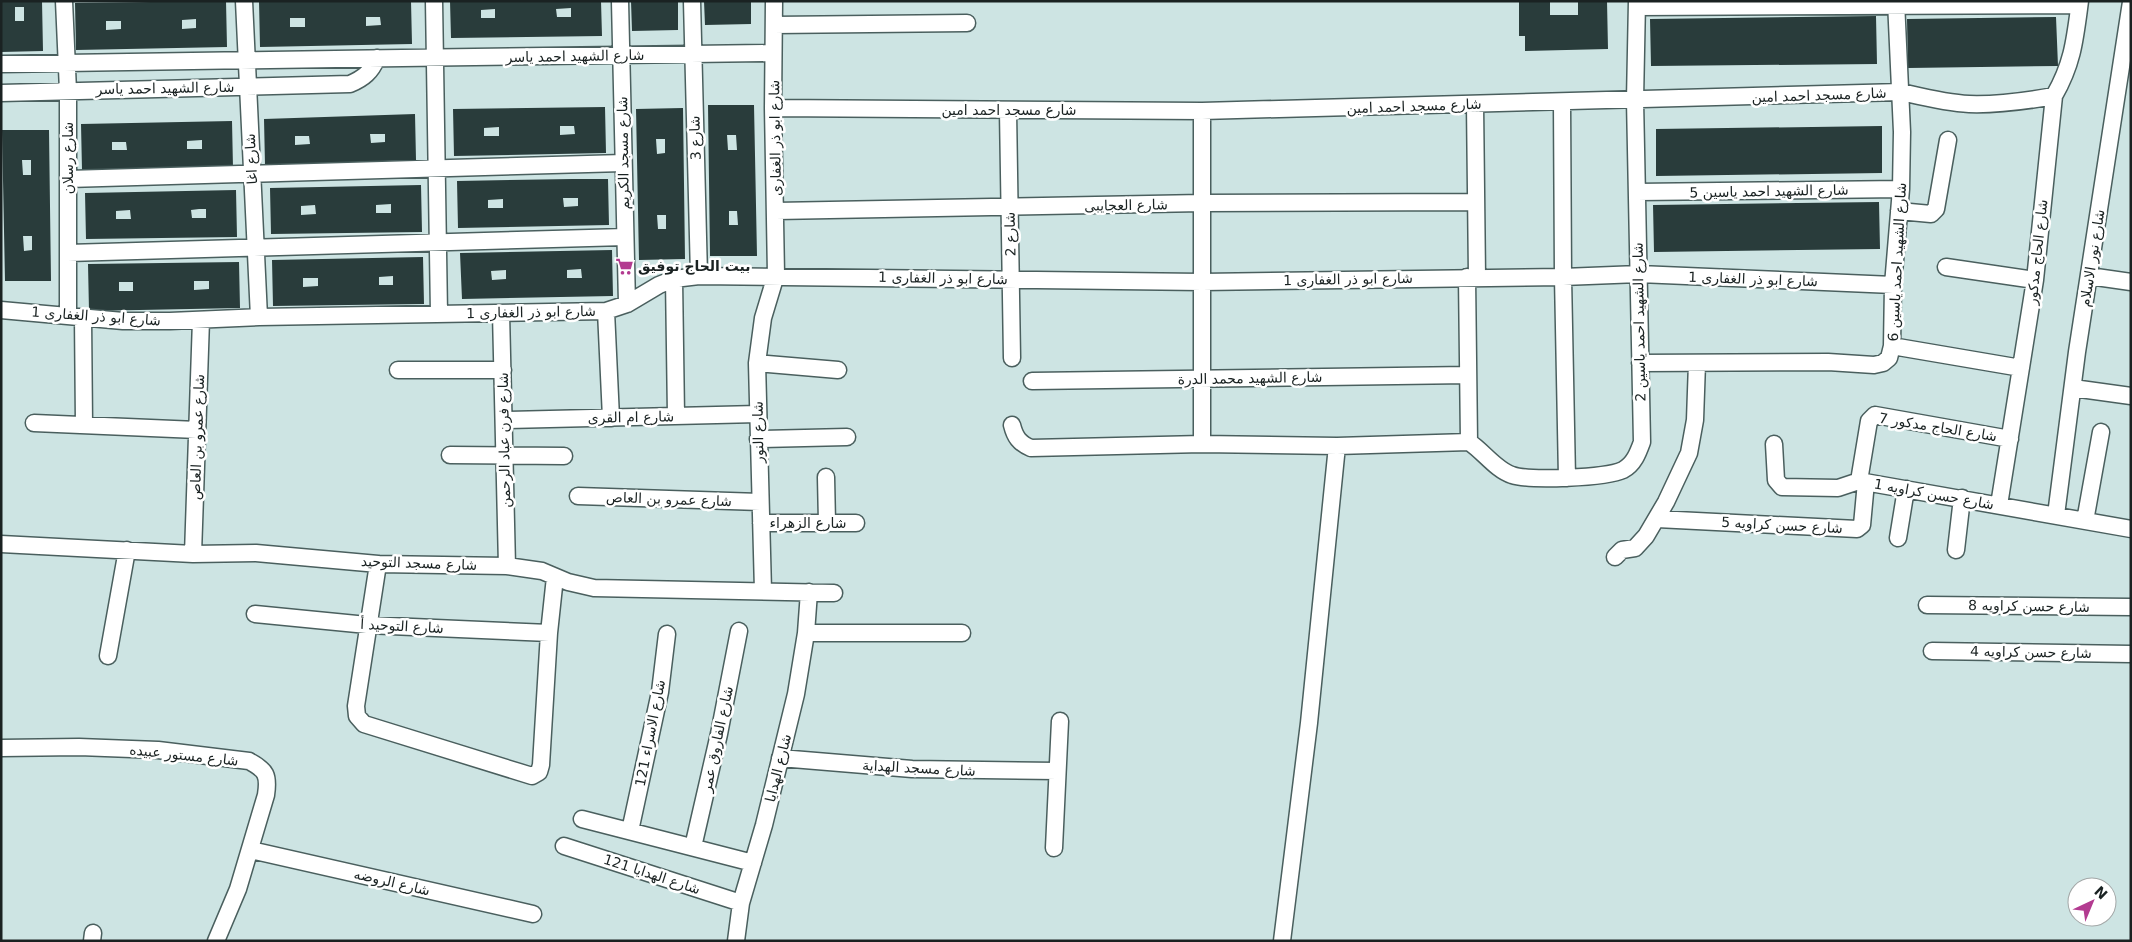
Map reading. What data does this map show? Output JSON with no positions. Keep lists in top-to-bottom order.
{
  "streets": {
    "street": [
      "شارع الشهيد احمد ياسر",
      "شارع مسجد احمد امين",
      "شارع 3",
      "شارع ابو ذر الغفارى",
      "شارع مسجد الكريم",
      "شارع رسلان",
      "شارع اغا",
      "شارع الشهيد احمد ياسين 5",
      "شارع العجايبى",
      "شارع 2",
      "شارع الحاج مدكور",
      "شارع نور الاسلام",
      "شارع الشهيد احمد ياسين 6",
      "شارع ابو ذر الغفارى 1",
      "شارع الشهيد احمد ياسين 2",
      "شارع الشهيد محمد الدرة",
      "شارع ام القرى",
      "شارع الحاج مدكور 7",
      "شارع النور",
      "شارع عمرو بن العاص",
      "شارع فرن عباد الرحمن",
      "شارع حسن كراويه 1",
      "شارع الزهراء",
      "شارع حسن كراويه 5",
      "شارع مسجد التوحيد",
      "شارع حسن كراويه 8",
      "شارع التوحيد أ",
      "شارع حسن كراويه 4",
      "شارع الاسراء 121",
      "شارع الفاروق عمر",
      "شارع مستور عبيده",
      "شارع الهدايا",
      "شارع مسجد الهداية",
      "شارع الهدايا 121",
      "شارع الروضه"
    ]
  },
  "crossings": [
    ["شارع الشهيد احمد ياسر", "شارع 3"],
    ["شارع الشهيد احمد ياسر", "شارع ابو ذر الغفارى"],
    ["شارع الشهيد احمد ياسر", "شارع مسجد الكريم"],
    ["شارع الشهيد احمد ياسر", "شارع رسلان"],
    ["شارع الشهيد احمد ياسر", "شارع اغا"],
    ["شارع مسجد احمد امين", "شارع ابو ذر الغفارى"],
    ["شارع مسجد احمد امين", "شارع 2"],
    ["شارع مسجد احمد امين", "شارع الحاج مدكور"],
    ["شارع مسجد احمد امين", "شارع الشهيد احمد ياسين 6"],
    ["شارع مسجد احمد امين", "شارع الشهيد احمد ياسين 2"],
    ["شارع 3", "شارع ابو ذر الغفارى 1"],
    ["شارع ابو ذر الغفارى", "شارع العجايبى"],
    ["شارع ابو ذر الغفارى", "شارع ابو ذر الغفارى 1"],
    ["شارع ابو ذر الغفارى", "شارع النور"],
    ["شارع مسجد الكريم", "شارع ابو ذر الغفارى 1"],
    ["شارع رسلان", "شارع ابو ذر الغفارى 1"],
    ["شارع اغا", "شارع ابو ذر الغفارى 1"],
    ["شارع الشهيد احمد ياسين 5", "شارع الشهيد احمد ياسين 6"],
    ["شارع الشهيد احمد ياسين 5", "شارع الشهيد احمد ياسين 2"],
    ["شارع العجايبى", "شارع 2"],
    ["شارع 2", "شارع ابو ذر الغفارى 1"],
    ["شارع الحاج مدكور", "شارع الحاج مدكور 7"],
    ["شارع الحاج مدكور", "شارع حسن كراويه 1"],
    ["شارع نور الاسلام", "شارع حسن كراويه 1"],
    ["شارع الشهيد احمد ياسين 6", "شارع ابو ذر الغفارى 1"],
    ["شارع الشهيد احمد ياسين 6", "شارع الشهيد احمد ياسين 2"],
    ["شارع ابو ذر الغفارى 1", "شارع الشهيد احمد ياسين 2"],
    ["شارع ابو ذر الغفارى 1", "شارع النور"],
    ["شارع ابو ذر الغفارى 1", "شارع عمرو بن العاص"],
    ["شارع ابو ذر الغفارى 1", "شارع فرن عباد الرحمن"],
    ["شارع ام القرى", "شارع النور"],
    ["شارع ام القرى", "شارع فرن عباد الرحمن"],
    ["شارع الحاج مدكور 7", "شارع حسن كراويه 1"],
    ["شارع الحاج مدكور 7", "شارع حسن كراويه 5"],
    ["شارع النور", "شارع عمرو بن العاص"],
    ["شارع النور", "شارع الزهراء"],
    ["شارع النور", "شارع مسجد التوحيد"],
    ["شارع عمرو بن العاص", "شارع مسجد التوحيد"],
    ["شارع فرن عباد الرحمن", "شارع مسجد التوحيد"],
    ["شارع حسن كراويه 1", "شارع حسن كراويه 5"],
    ["شارع مسجد التوحيد", "شارع الهدايا"],
    ["شارع مستور عبيده", "شارع الروضه"],
    ["شارع الهدايا", "شارع مسجد الهداية"],
    ["شارع الهدايا", "شارع الهدايا 121"]
  ],
  "places": {
    "supermarket": ["بيت الحاج توفيق"]
  },
  "north": "top right"
}
